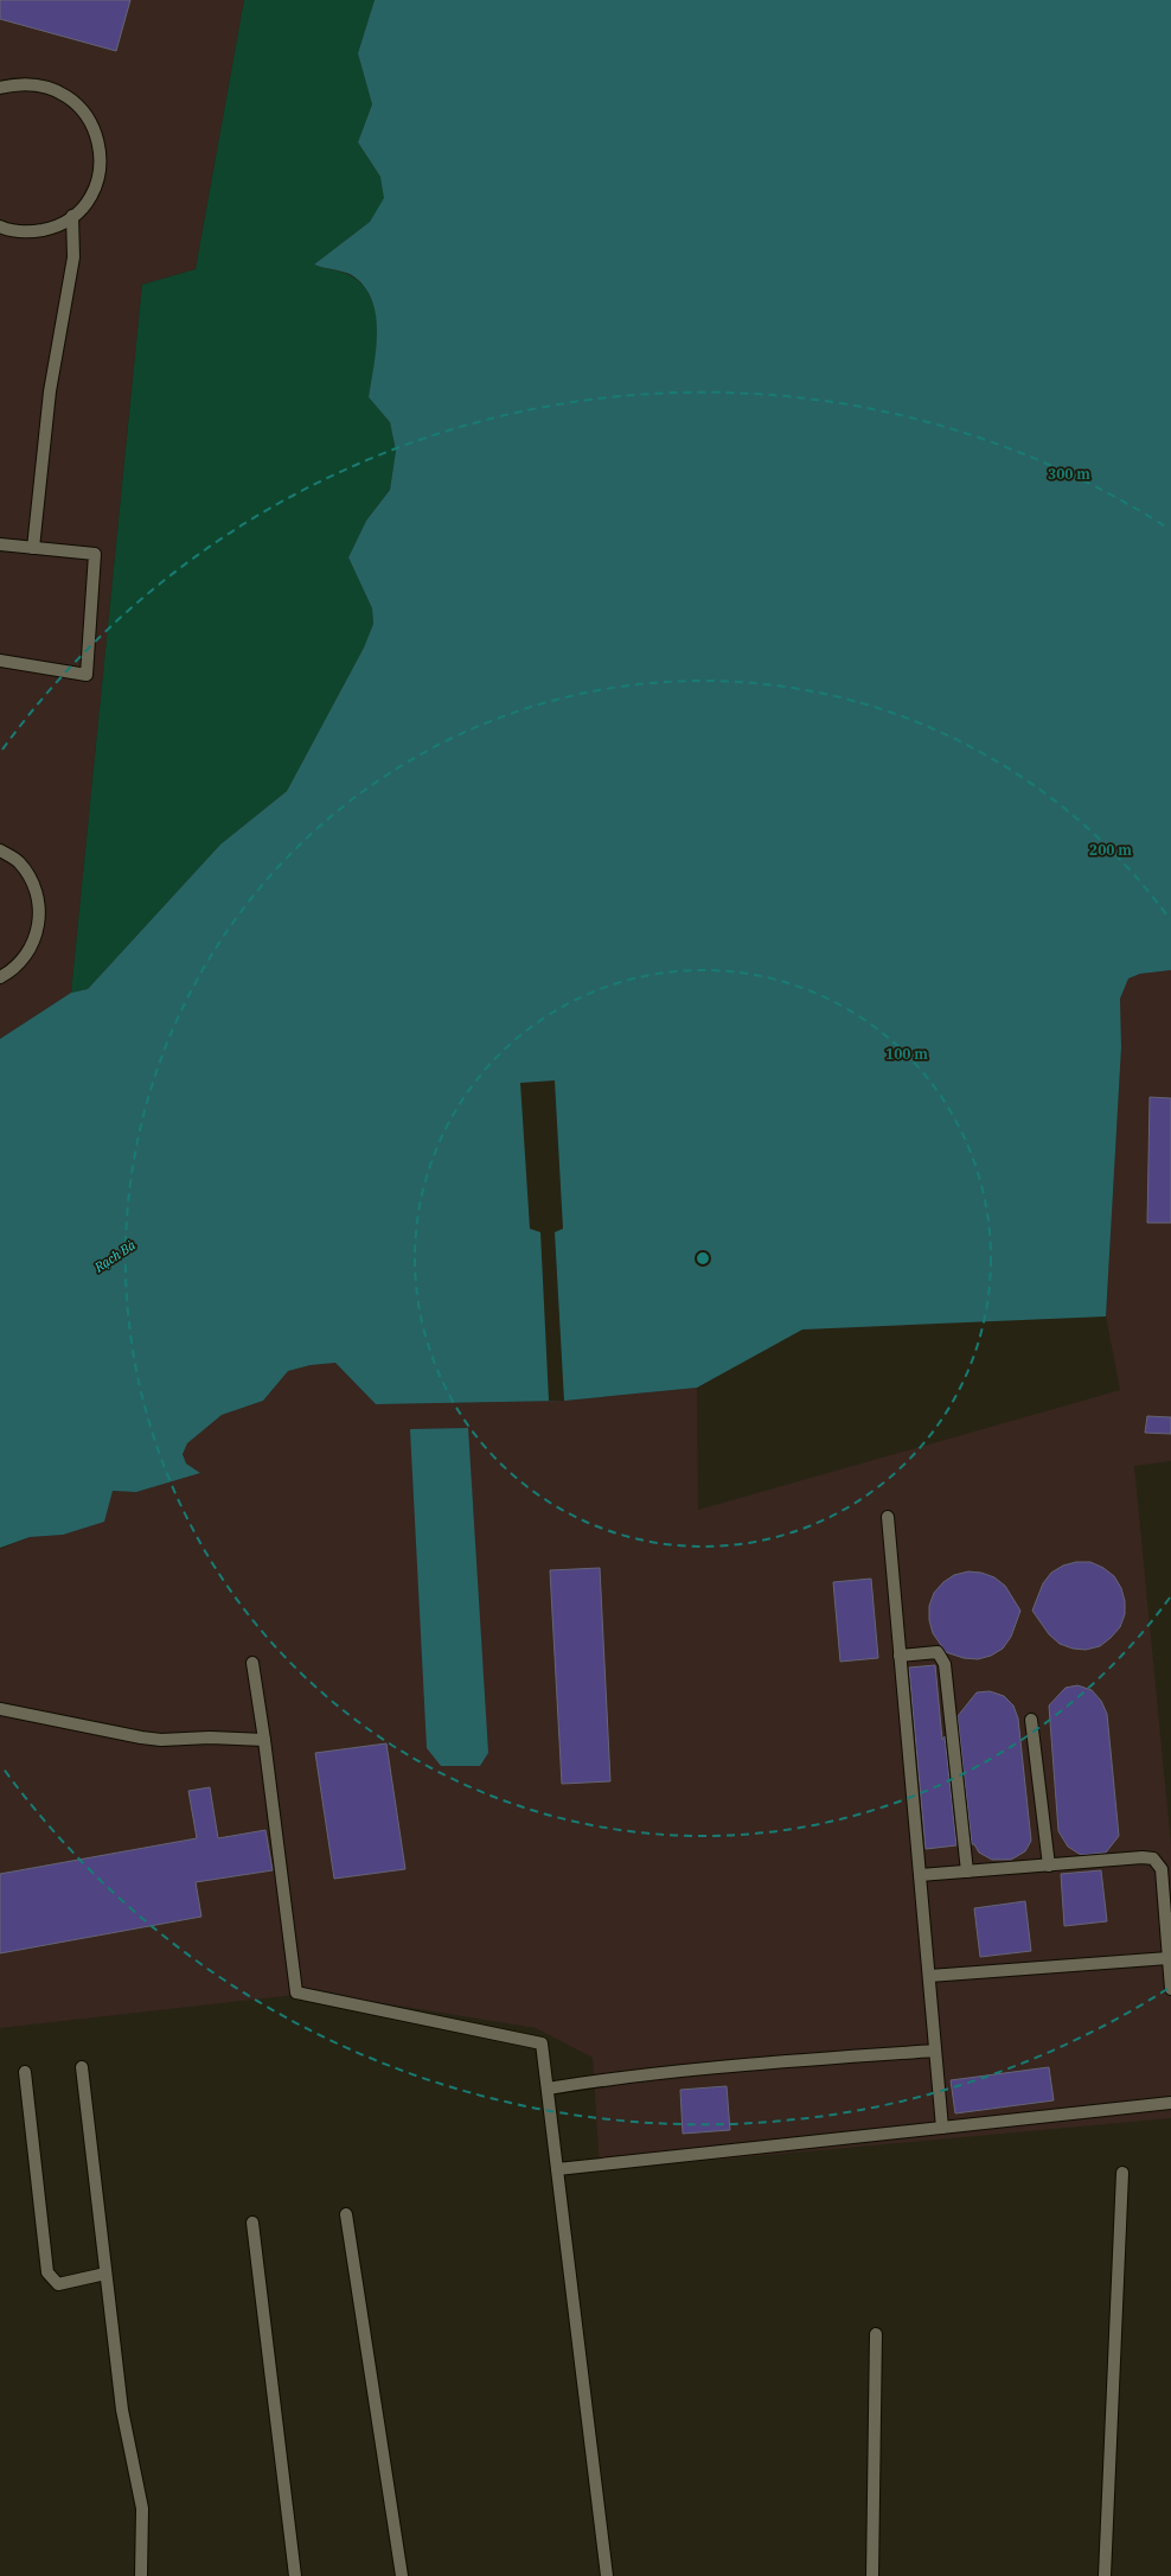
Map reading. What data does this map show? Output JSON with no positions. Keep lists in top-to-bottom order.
{
  "water": ["Rạch Bà"],
  "rings": ["300 m", "200 m", "100 m"]
}
